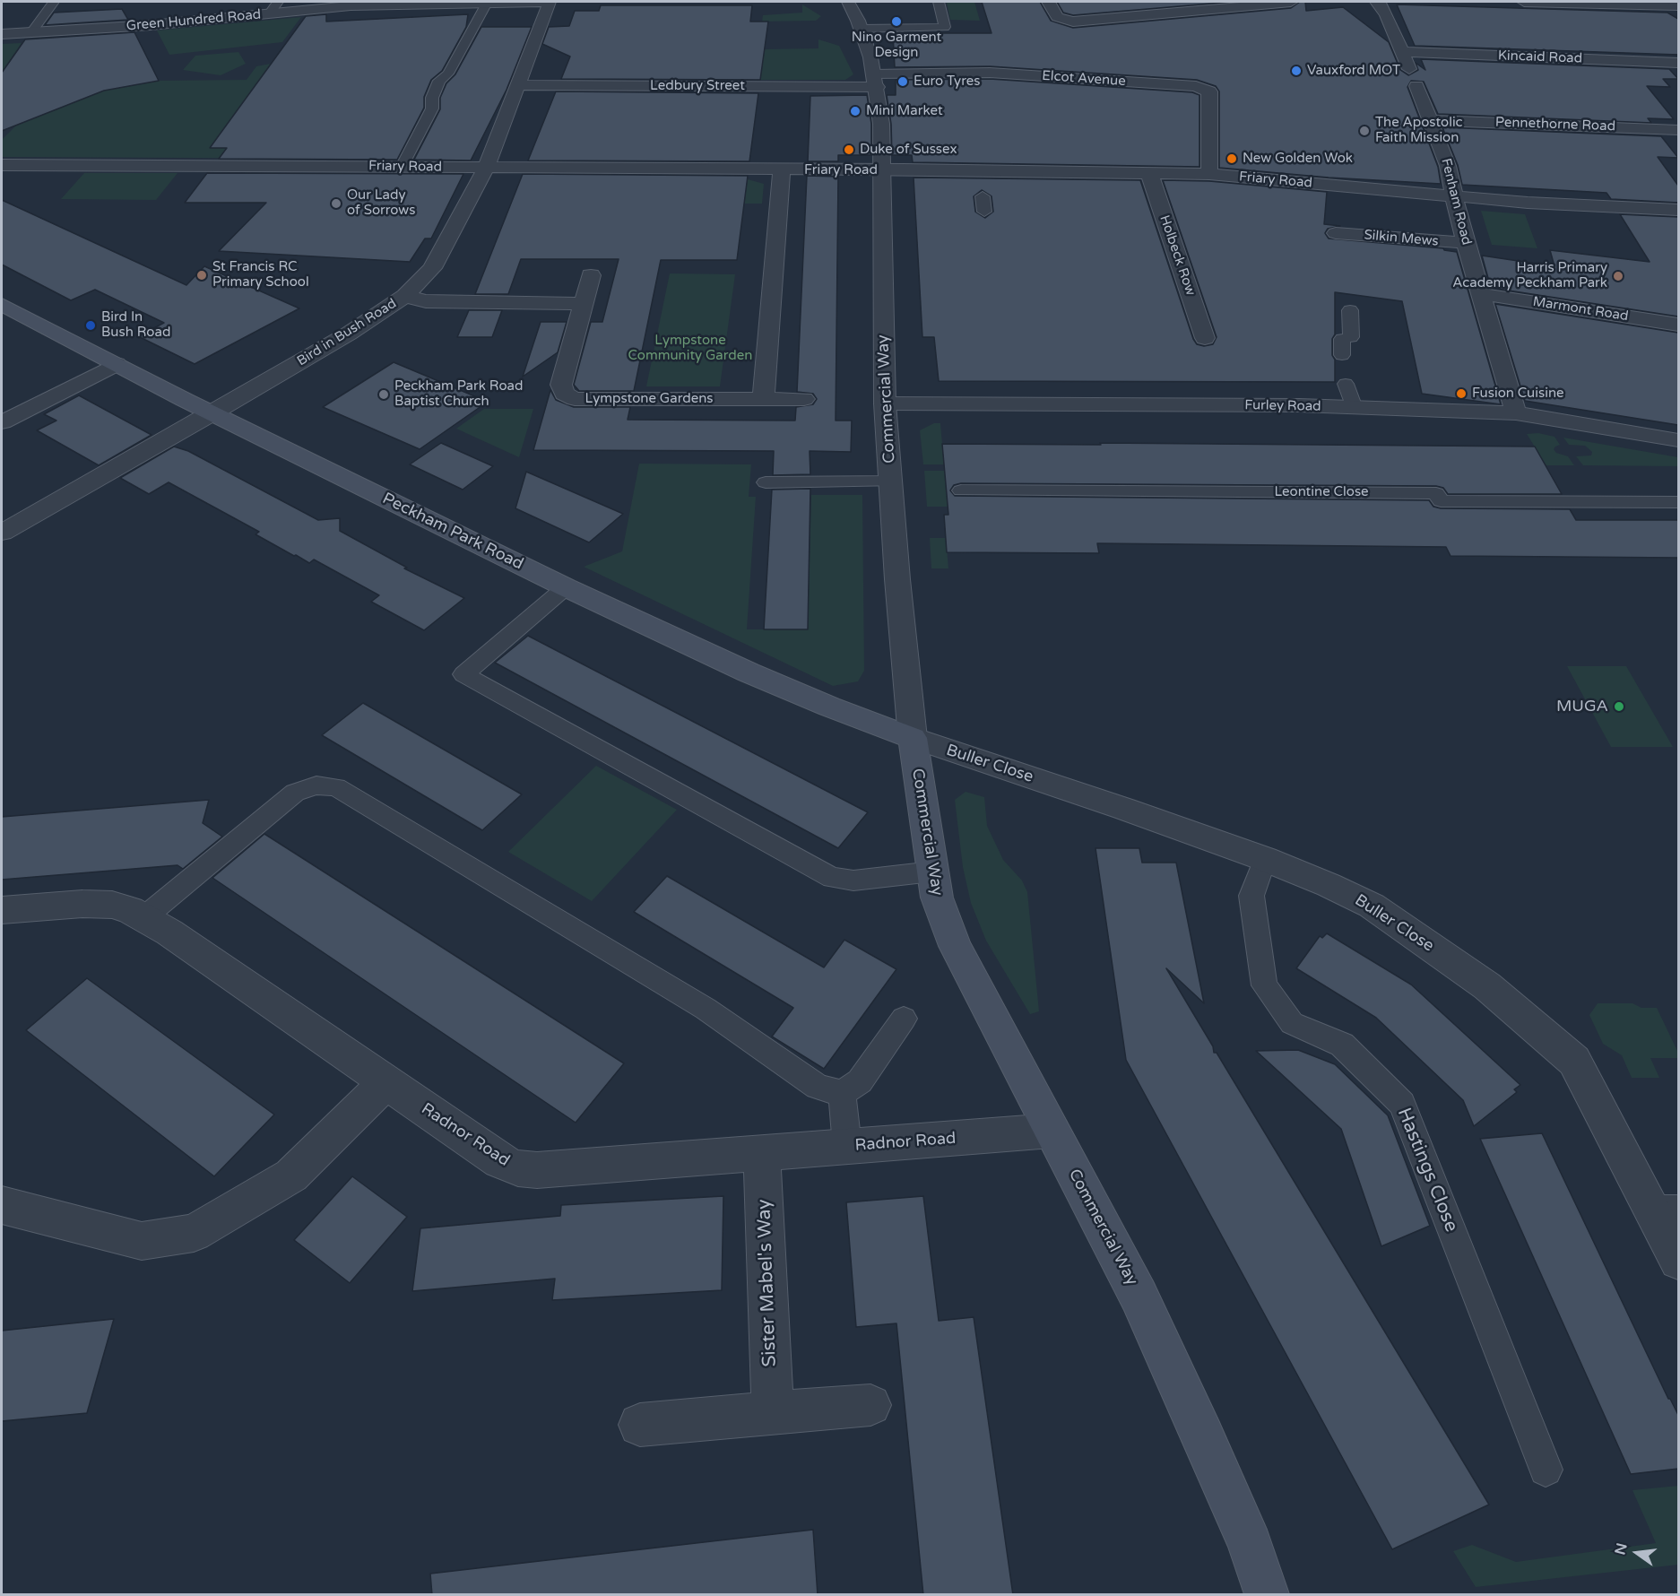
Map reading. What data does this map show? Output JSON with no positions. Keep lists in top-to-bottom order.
{
  "streets": {
    "main road": ["Commercial Way", "Peckham Park Road"],
    "street": [
      "Green Hundred Road",
      "Kincaid Road",
      "Elcot Avenue",
      "Ledbury Street",
      "Pennethorne Road",
      "Friary Road",
      "Fenham Road",
      "Silkin Mews",
      "Holbeck Row",
      "Marmont Road",
      "Bird in Bush Road",
      "Lympstone Gardens",
      "Furley Road",
      "Buller Close",
      "Radnor Road",
      "Sister Mabel's Way"
    ],
    "lane": ["Leontine Close", "Hastings Close"]
  },
  "crossings": [
    ["Green Hundred Road", "Bird in Bush Road"],
    ["Kincaid Road", "Fenham Road"],
    ["Elcot Avenue", "Ledbury Street"],
    ["Elcot Avenue", "Friary Road"],
    ["Elcot Avenue", "Commercial Way"],
    ["Ledbury Street", "Bird in Bush Road"],
    ["Ledbury Street", "Commercial Way"],
    ["Pennethorne Road", "Fenham Road"],
    ["Friary Road", "Fenham Road"],
    ["Friary Road", "Holbeck Row"],
    ["Friary Road", "Bird in Bush Road"],
    ["Friary Road", "Commercial Way"],
    ["Fenham Road", "Silkin Mews"],
    ["Fenham Road", "Marmont Road"],
    ["Fenham Road", "Furley Road"],
    ["Bird in Bush Road", "Peckham Park Road"],
    ["Commercial Way", "Furley Road"],
    ["Commercial Way", "Peckham Park Road"],
    ["Commercial Way", "Buller Close"],
    ["Commercial Way", "Radnor Road"],
    ["Peckham Park Road", "Buller Close"],
    ["Buller Close", "Hastings Close"],
    ["Radnor Road", "Sister Mabel's Way"]
  ],
  "parks": ["Lympstone Community Garden"],
  "places": [
    "Nino Garment Design",
    "Vauxford MOT",
    "Euro Tyres",
    "Mini Market",
    "The Apostolic Faith Mission",
    "Duke of Sussex",
    "New Golden Wok",
    "Our Lady of Sorrows",
    "St Francis RC Primary School",
    "Harris Primary Academy Peckham Park",
    "Bird In Bush Road",
    "Fusion Cuisine",
    "Peckham Park Road Baptist Church",
    "MUGA"
  ],
  "north": "left"
}
